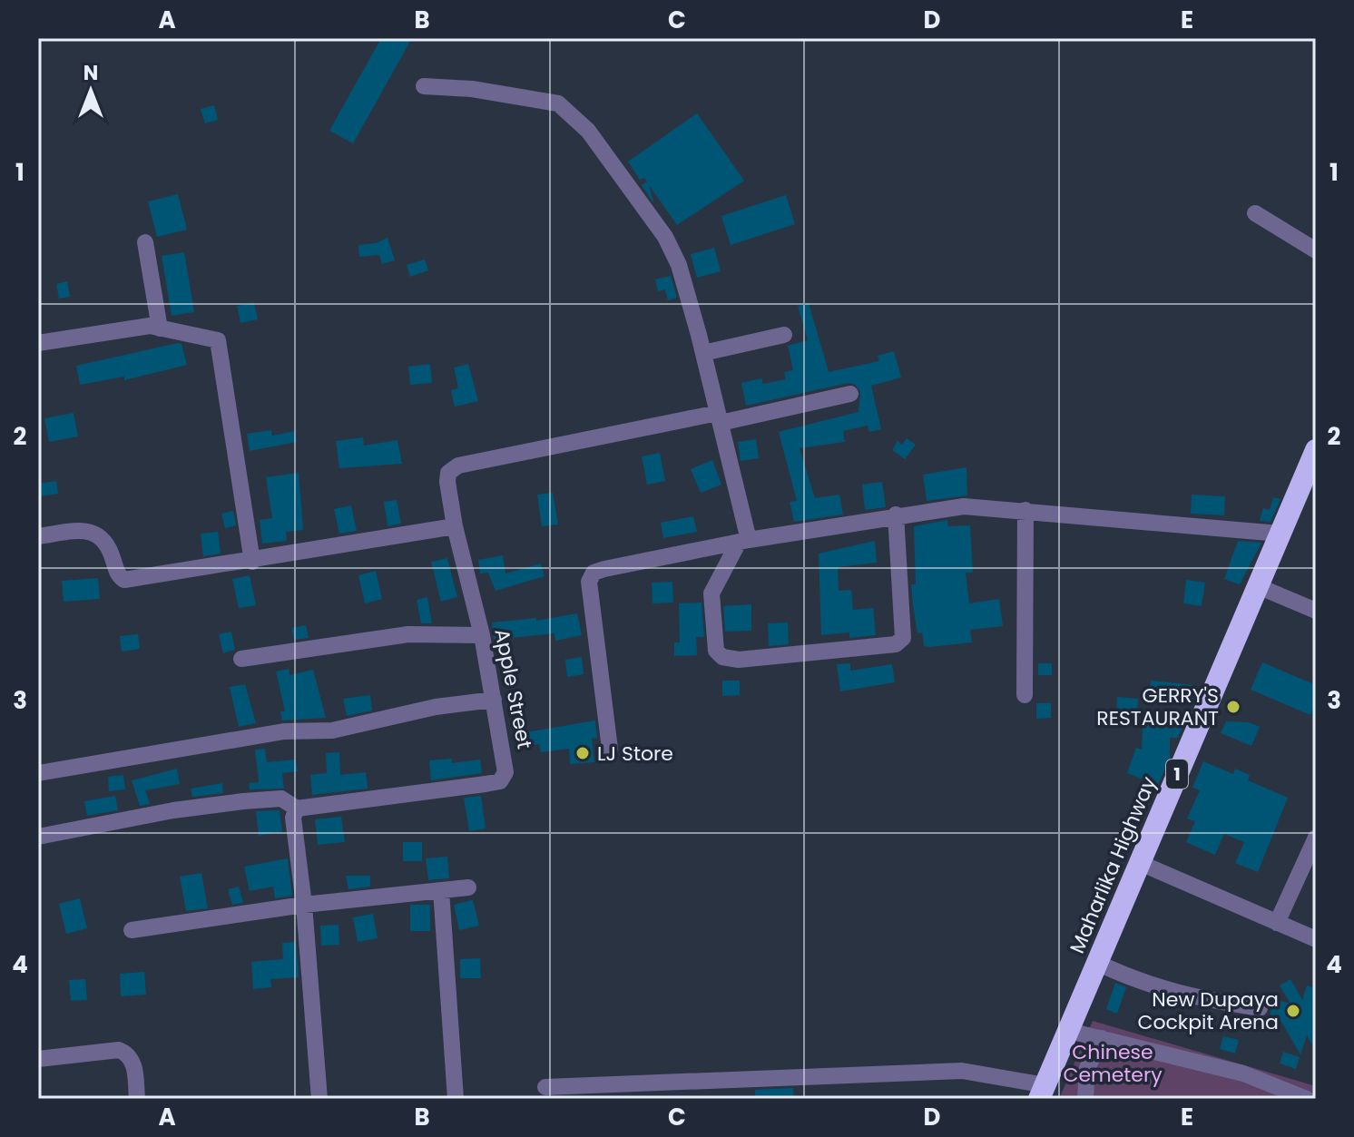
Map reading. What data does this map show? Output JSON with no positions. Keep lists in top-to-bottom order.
{
  "streets": {
    "highway": ["1", "Maharlika Highway"],
    "street": ["Apple Street"]
  },
  "parks": ["Chinese Cemetery"],
  "places": ["GERRY'S RESTAURANT", "LJ Store", "New Dupaya Cockpit Arena"],
  "north": "top",
  "grid": {
    "columns": [
      "A",
      "B",
      "C",
      "D",
      "E"
    ],
    "rows": [
      "1",
      "2",
      "3",
      "4"
    ]
  }
}
